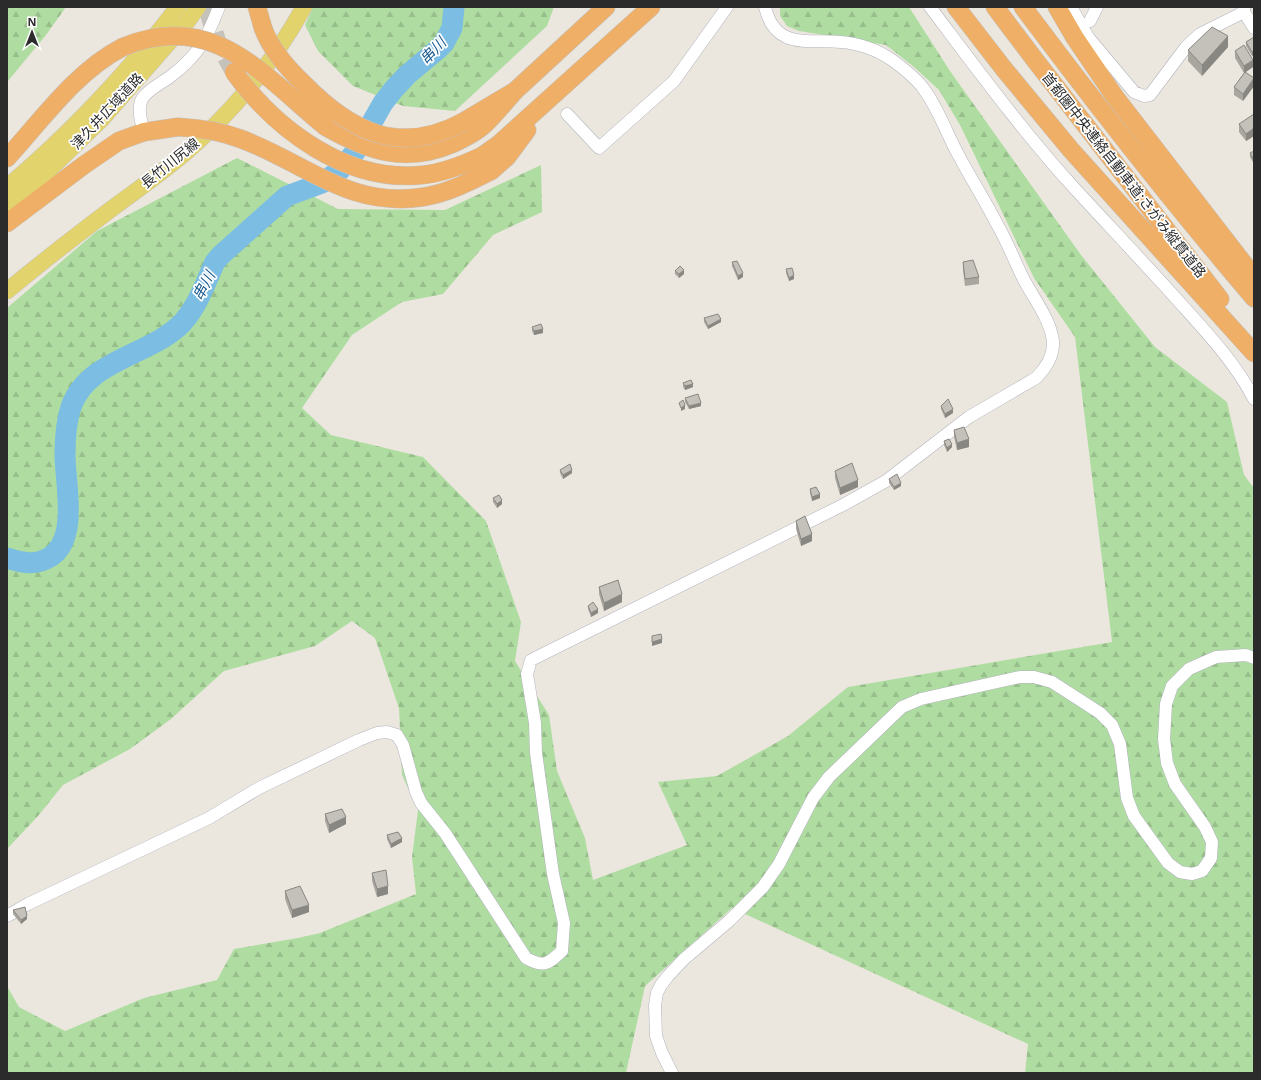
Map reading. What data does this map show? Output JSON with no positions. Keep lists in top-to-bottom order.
{
  "streets": {
    "highway": ["首都圏中央連絡自動車道;さがみ縦貫道路"],
    "main road": ["津久井広域道路", "長竹川尻線"]
  },
  "water": ["串川"],
  "north": "top"
}
